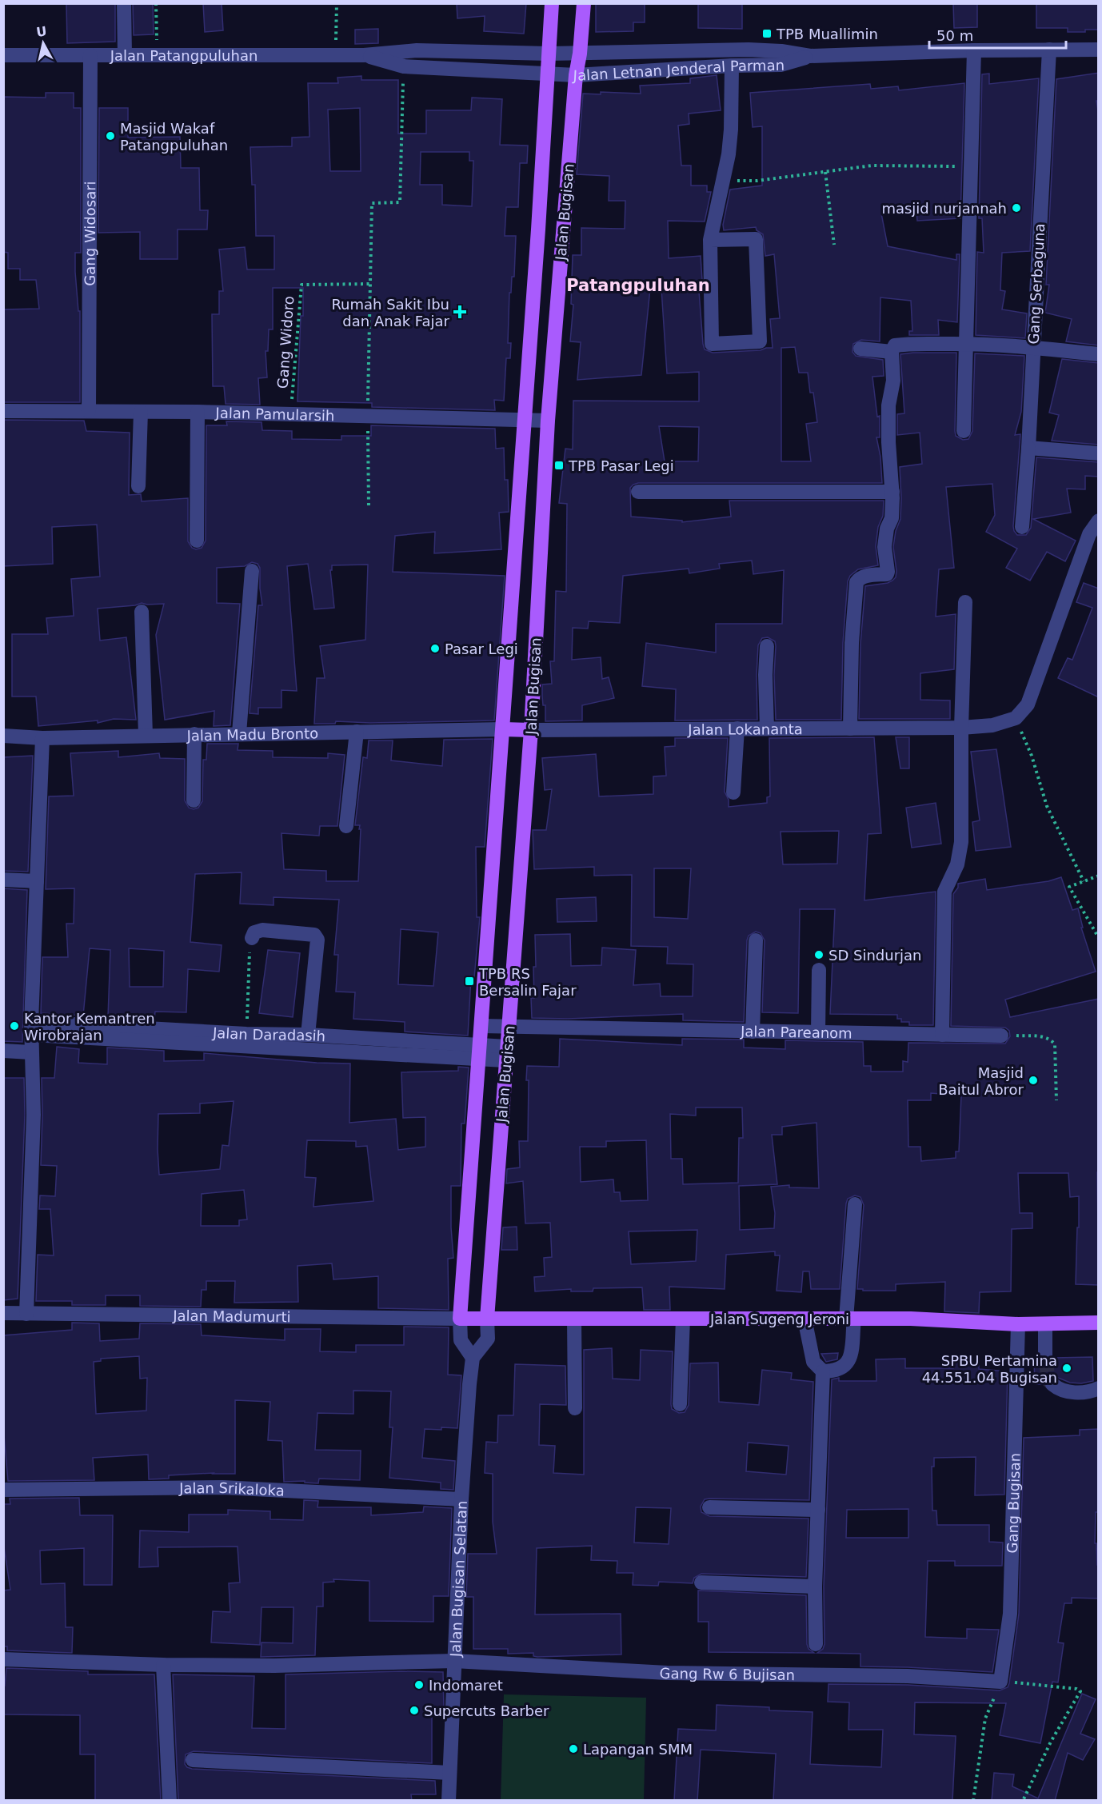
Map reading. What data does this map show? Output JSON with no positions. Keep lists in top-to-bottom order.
{
  "streets": {
    "main road": ["Jalan Bugisan", "Jalan Sugeng Jeroni"],
    "street": [
      "Jalan Patangpuluhan",
      "Jalan Letnan Jenderal Parman",
      "Gang Widosari",
      "Gang Serbaguna",
      "Jalan Pamularsih",
      "Jalan Lokananta",
      "Jalan Madu Bronto",
      "Jalan Pareanom",
      "Jalan Daradasih",
      "Jalan Madumurti",
      "Jalan Srikaloka",
      "Gang Bugisan",
      "Jalan Bugisan Selatan",
      "Gang Rw 6 Bujisan"
    ],
    "path": ["Gang Widoro"]
  },
  "crossings": [
    ["Jalan Patangpuluhan", "Jalan Letnan Jenderal Parman"],
    ["Jalan Patangpuluhan", "Gang Widosari"],
    ["Jalan Letnan Jenderal Parman", "Jalan Bugisan"],
    ["Jalan Letnan Jenderal Parman", "Gang Serbaguna"],
    ["Jalan Bugisan", "Jalan Pamularsih"],
    ["Jalan Bugisan", "Jalan Lokananta"],
    ["Jalan Bugisan", "Jalan Madu Bronto"],
    ["Jalan Bugisan", "Jalan Pareanom"],
    ["Jalan Bugisan", "Jalan Daradasih"],
    ["Jalan Bugisan", "Jalan Madumurti"],
    ["Jalan Bugisan", "Jalan Sugeng Jeroni"],
    ["Gang Widosari", "Jalan Pamularsih"],
    ["Gang Widoro", "Jalan Pamularsih"],
    ["Jalan Madumurti", "Jalan Sugeng Jeroni"],
    ["Jalan Sugeng Jeroni", "Gang Bugisan"],
    ["Jalan Srikaloka", "Jalan Bugisan Selatan"],
    ["Gang Bugisan", "Gang Rw 6 Bujisan"],
    ["Jalan Bugisan Selatan", "Gang Rw 6 Bujisan"]
  ],
  "districts": ["Patangpuluhan"],
  "places": {
    "transit": ["TPB Muallimin", "TPB Pasar Legi", "TPB RS Bersalin Fajar"],
    "other": [
      "Masjid Wakaf Patangpuluhan",
      "masjid nurjannah",
      "Pasar Legi",
      "SD Sindurjan",
      "Kantor Kemantren Wirobrajan",
      "Masjid Baitul Abror",
      "SPBU Pertamina 44.551.04 Bugisan",
      "Indomaret",
      "Supercuts Barber",
      "Lapangan SMM"
    ],
    "health": ["Rumah Sakit Ibu dan Anak Fajar"]
  },
  "scale_bar": "50 m",
  "north": "top"
}
